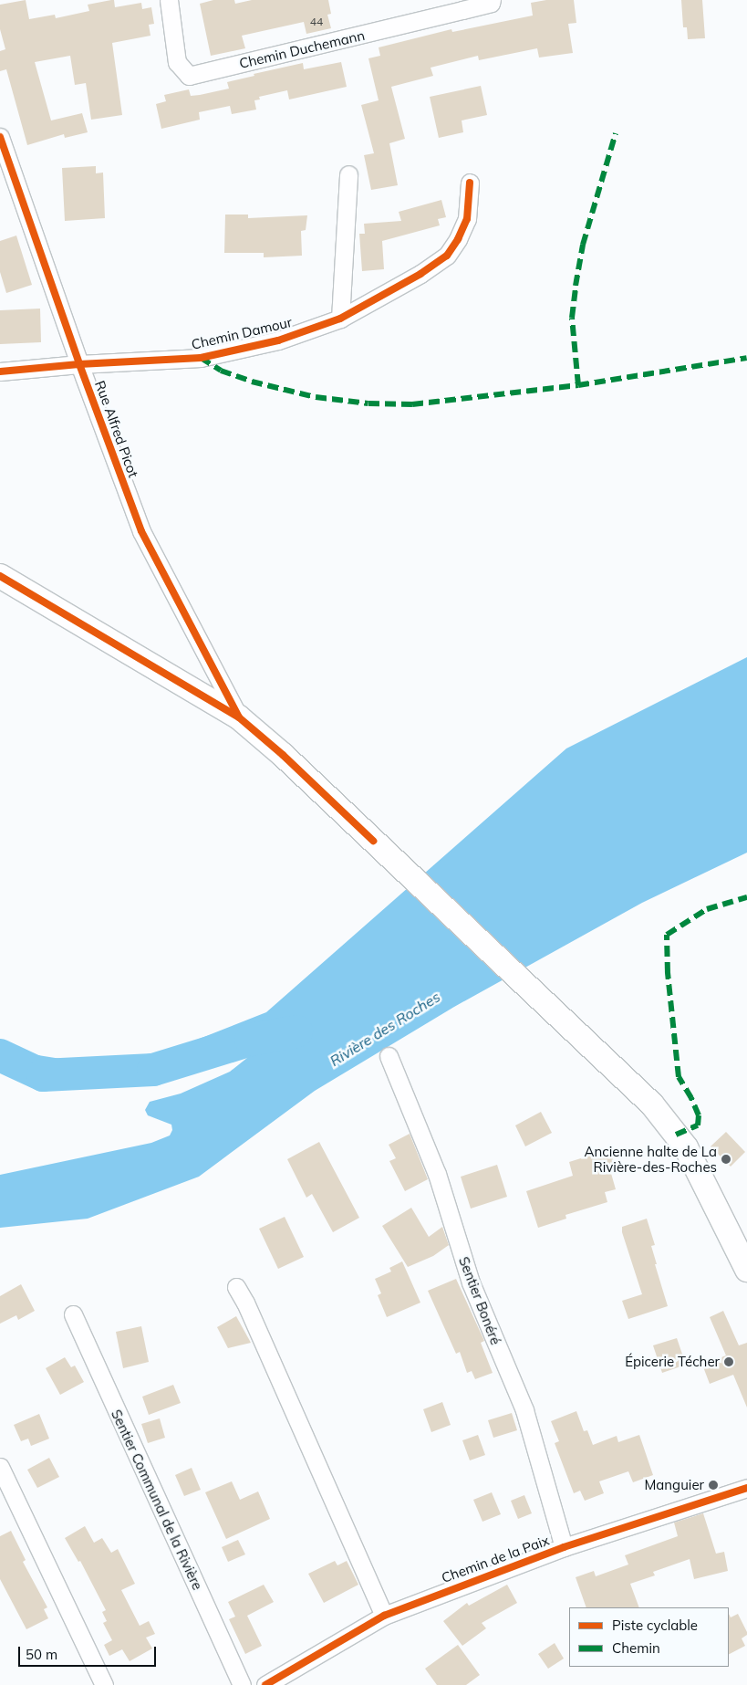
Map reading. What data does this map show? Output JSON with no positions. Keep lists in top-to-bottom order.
{
  "streets": {
    "street": [
      "Chemin Duchemann",
      "Chemin Damour",
      "Rue Alfred Picot",
      "Sentier Bonéré",
      "Sentier Communal de la Rivière",
      "Chemin de la Paix"
    ]
  },
  "crossings": [
    ["Chemin Damour", "Rue Alfred Picot"],
    ["Sentier Bonéré", "Chemin de la Paix"]
  ],
  "water": ["Rivière des Roches"],
  "places": ["Ancienne halte de La Rivière-des-Roches", "Épicerie Técher", "Manguier"],
  "house_numbers": ["44"],
  "legend": ["Piste cyclable", "Chemin"],
  "scale_bar": "50 m"
}
